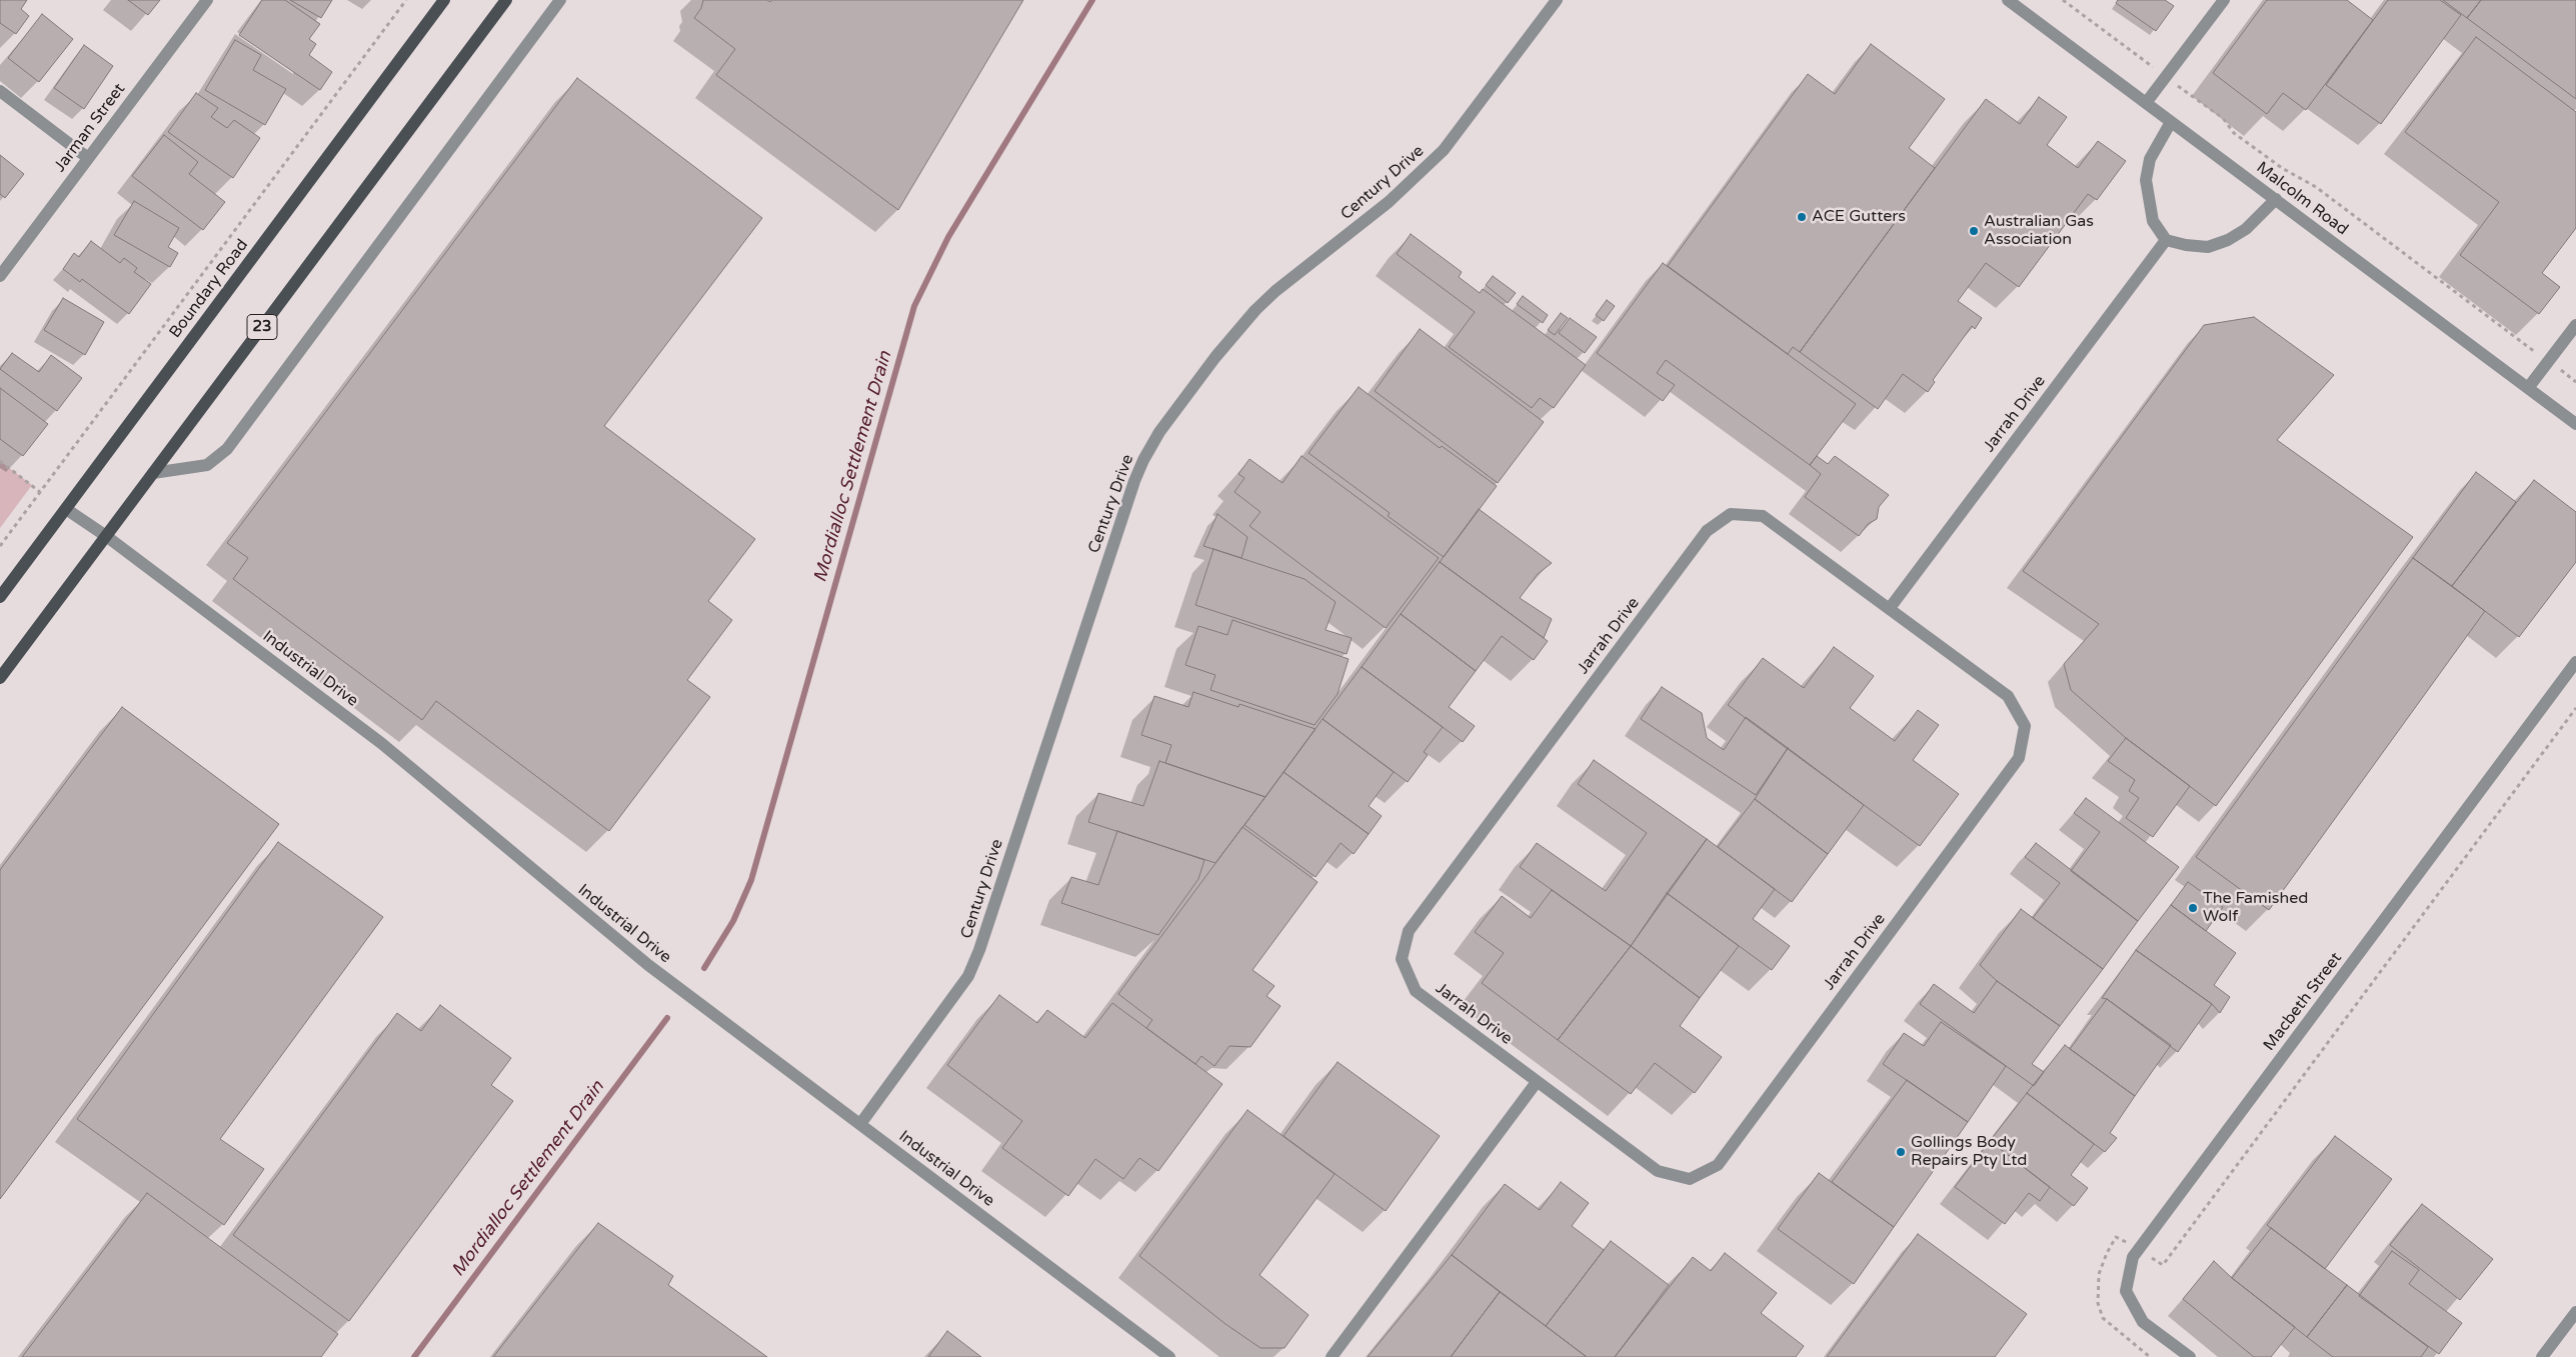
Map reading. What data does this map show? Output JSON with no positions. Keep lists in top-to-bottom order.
{
  "streets": {
    "main road": ["Boundary Road", "23"],
    "street": [
      "Jarman Street",
      "Century Drive",
      "Malcolm Road",
      "Jarrah Drive",
      "Industrial Drive",
      "Macbeth Street"
    ]
  },
  "crossings": [
    ["Century Drive", "Industrial Drive"],
    ["Boundary Road", "Industrial Drive"],
    ["23", "Industrial Drive"]
  ],
  "water": ["Mordialloc Settlement Drain"],
  "places": [
    "ACE Gutters",
    "Australian Gas Association",
    "The Famished Wolf",
    "Gollings Body Repairs Pty Ltd"
  ]
}
